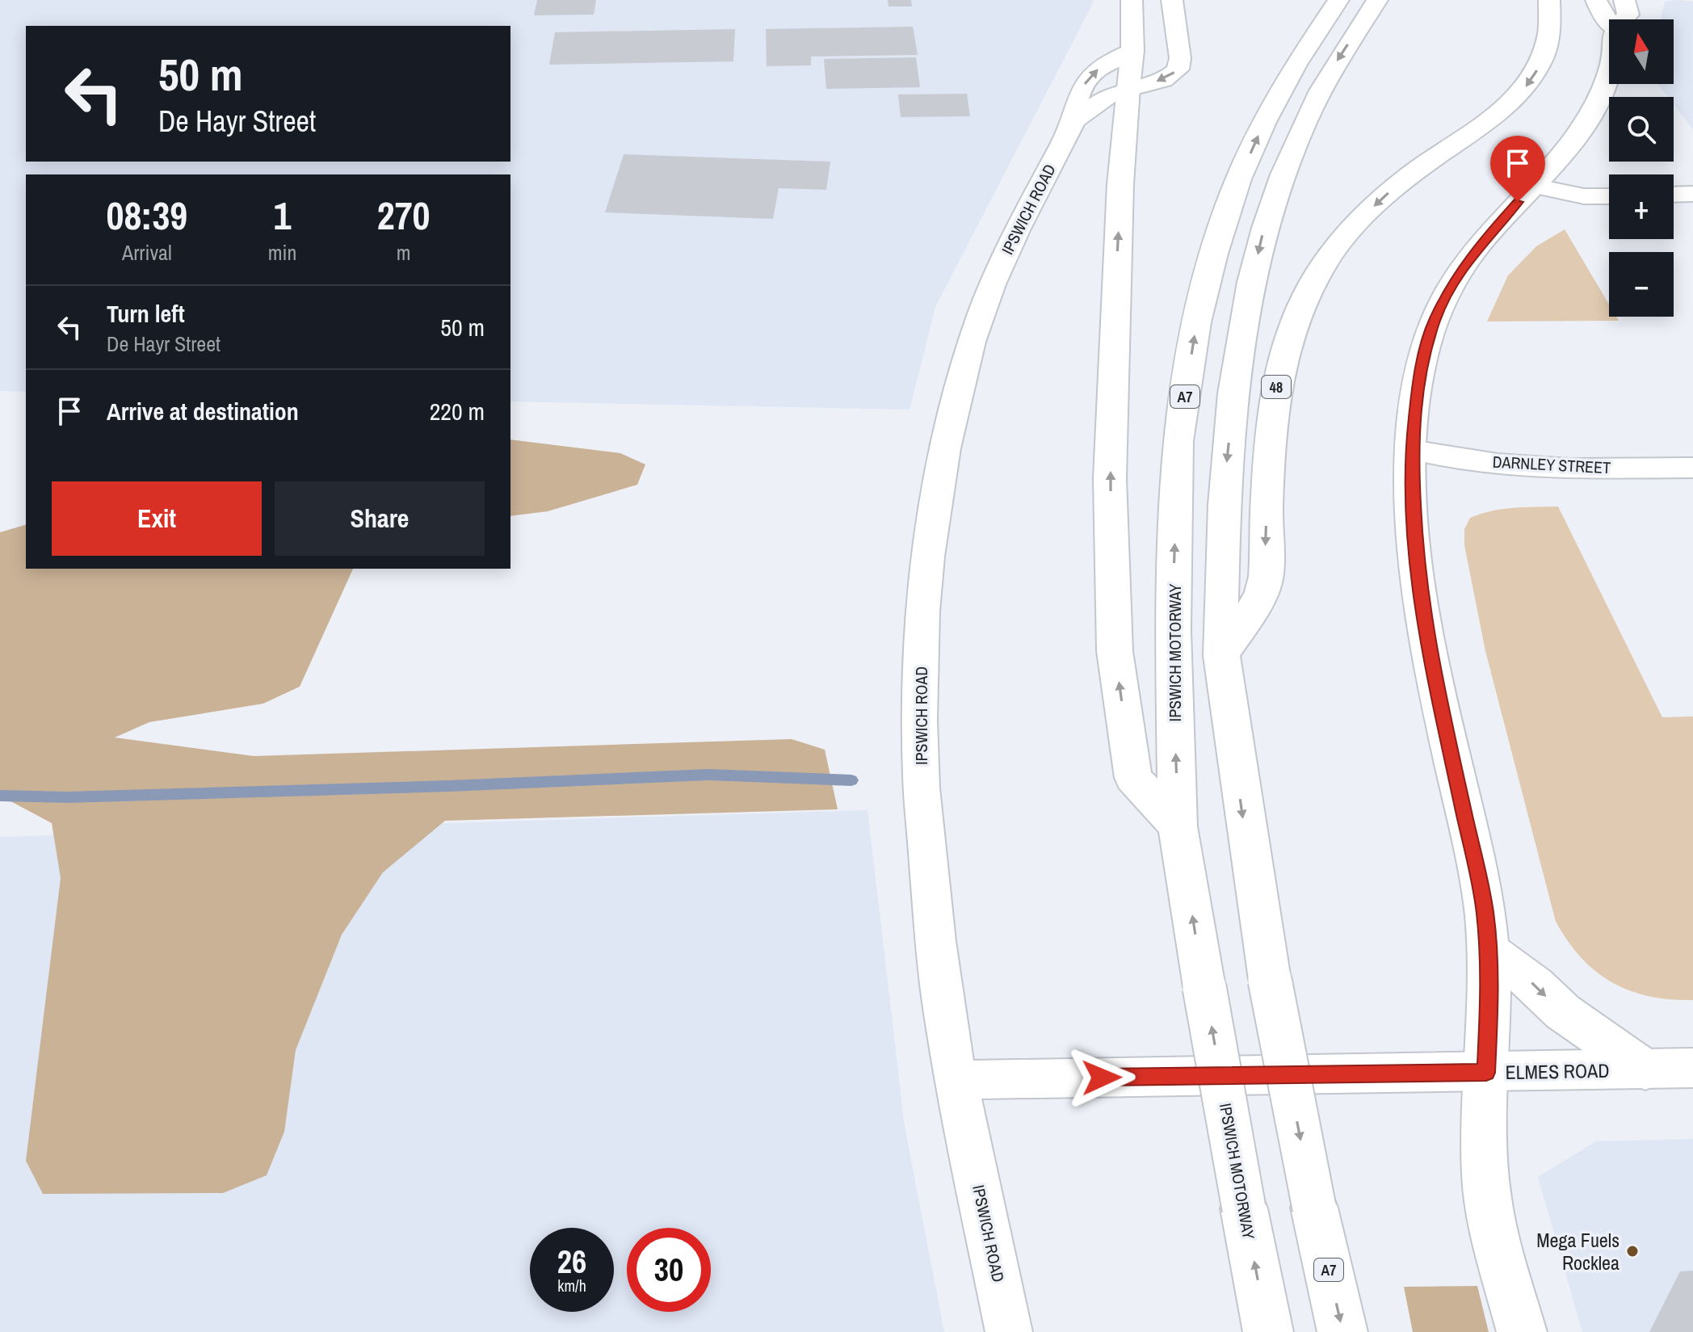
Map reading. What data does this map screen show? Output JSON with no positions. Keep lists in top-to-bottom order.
{
  "streets": {
    "main road": ["48", "A7", "IPSWICH MOTORWAY"],
    "street": ["IPSWICH ROAD", "DARNLEY STREET", "ELMES ROAD"]
  },
  "crossings": [
    ["IPSWICH ROAD", "ELMES ROAD"],
    ["48", "A7"]
  ],
  "places": ["Mega Fuels Rocklea"],
  "north": "top",
  "page": {
    "map_buttons": ["+", "−"],
    "turn": ["50 m", "De Hayr Street"],
    "eta": [
      "08:39",
      "Arrival",
      "1",
      "min",
      "270",
      "m"
    ],
    "list": [
      {
        "name": "Turn left",
        "note": "De Hayr Street",
        "value": "50 m"
      },
      {
        "name": "Arrive at destination",
        "value": "220 m"
      }
    ],
    "buttons": ["Exit", "Share"],
    "speed": "26 km/h",
    "limit": "30"
  }
}
